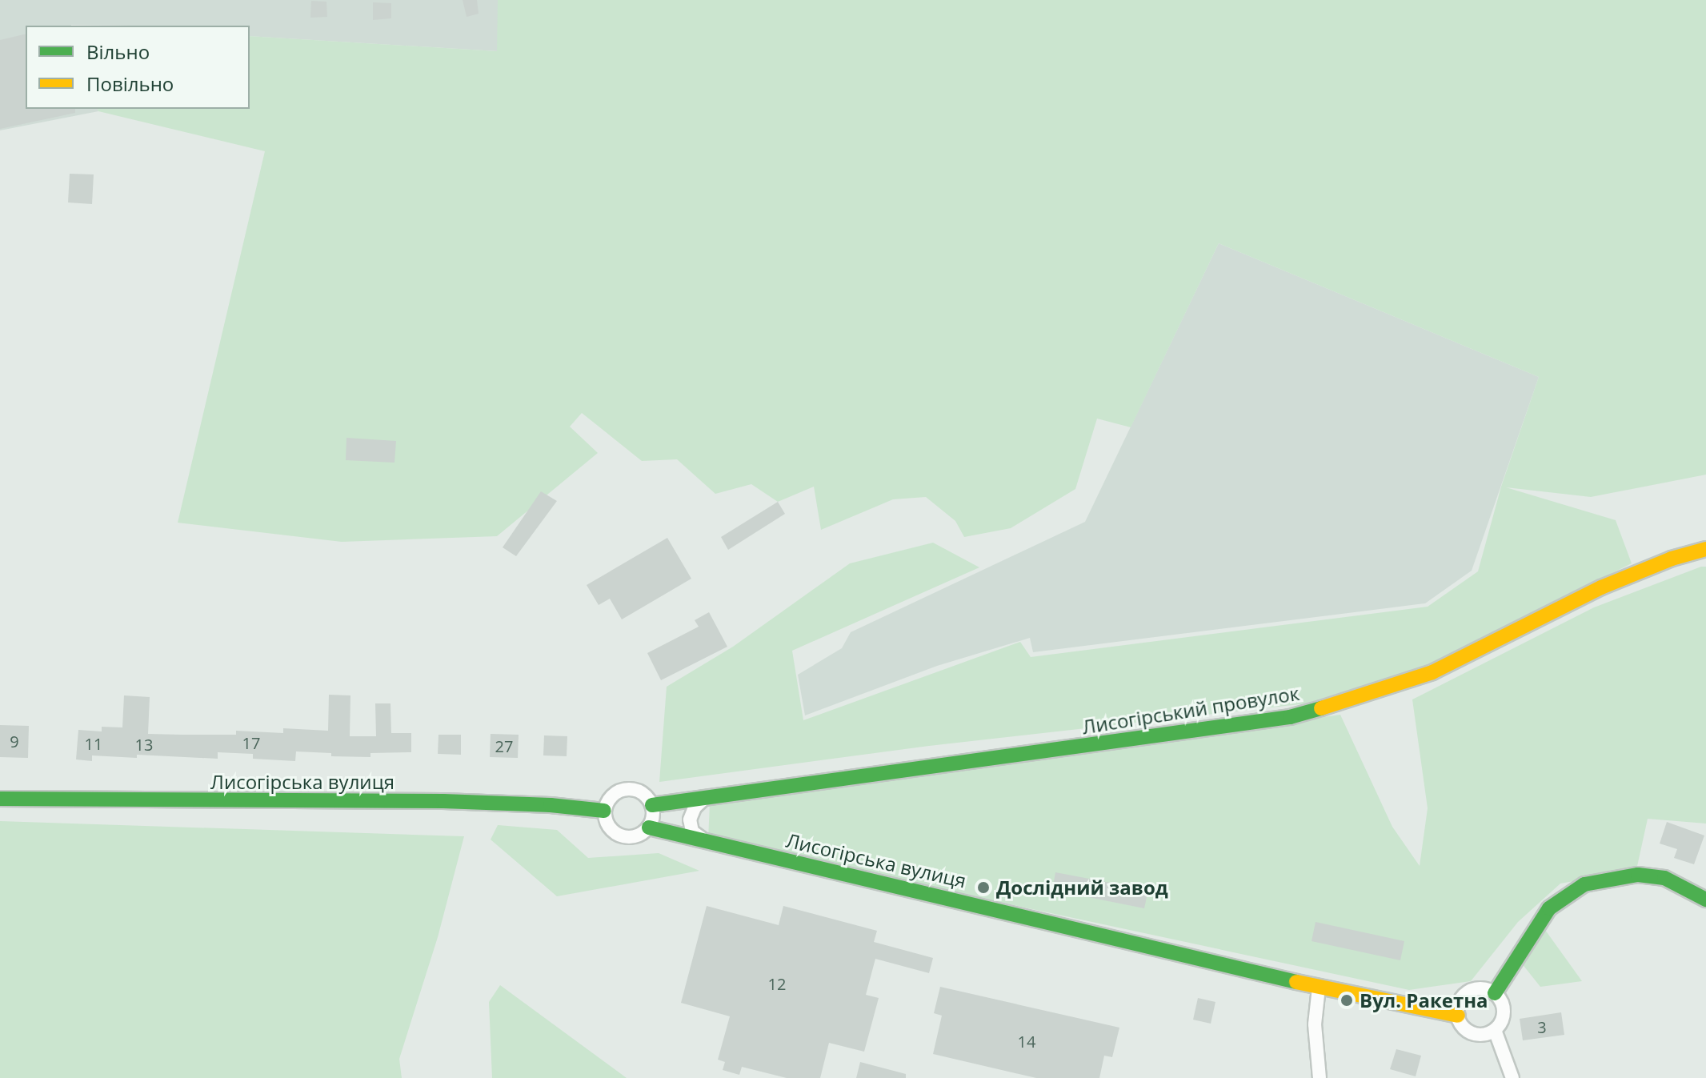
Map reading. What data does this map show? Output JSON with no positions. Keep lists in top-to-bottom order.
{
  "streets": {
    "street": ["Лисогірський провулок", "Лисогірська вулиця"]
  },
  "crossings": [
    ["Лисогірський провулок", "Лисогірська вулиця"]
  ],
  "places": ["Дослідний завод", "Вул. Ракетна"],
  "house_numbers": [
    "9",
    "17",
    "11",
    "13",
    "27",
    "12",
    "3",
    "14"
  ],
  "legend": ["Вільно", "Повільно"]
}
